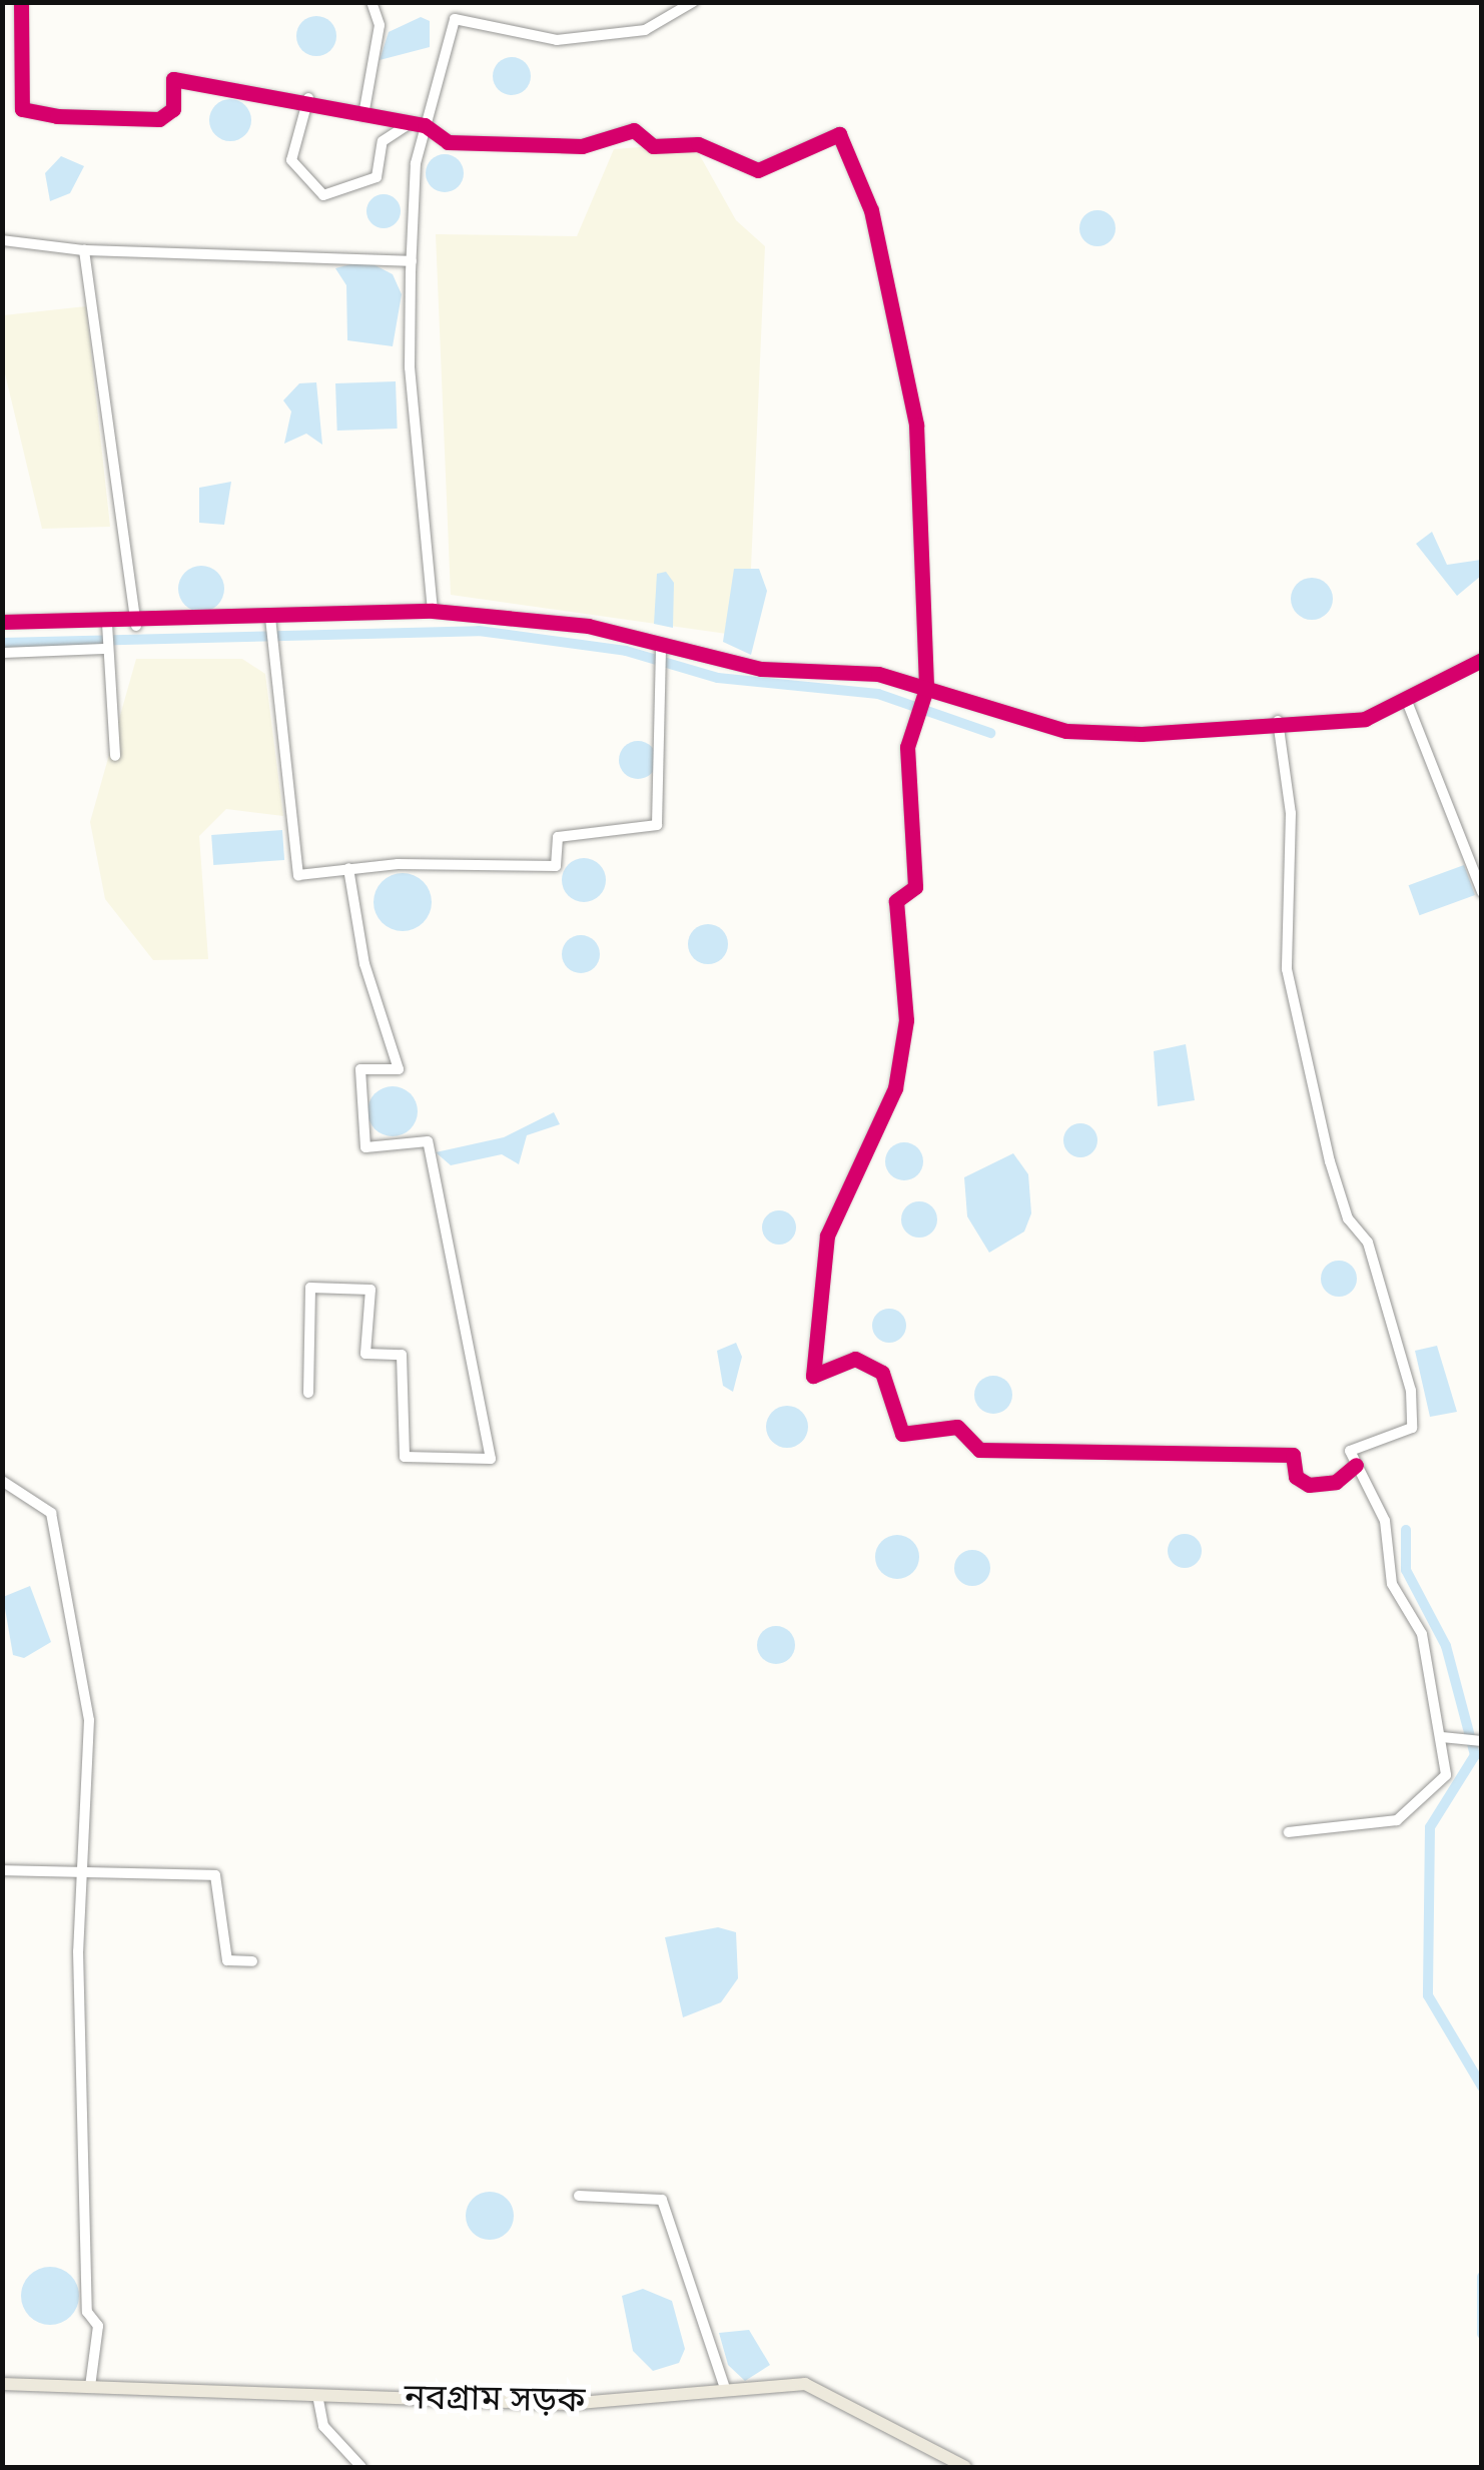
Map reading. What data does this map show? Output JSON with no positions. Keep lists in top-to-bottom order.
{
  "streets": {
    "main road": ["নবগ্রাম সড়ক"]
  }
}
